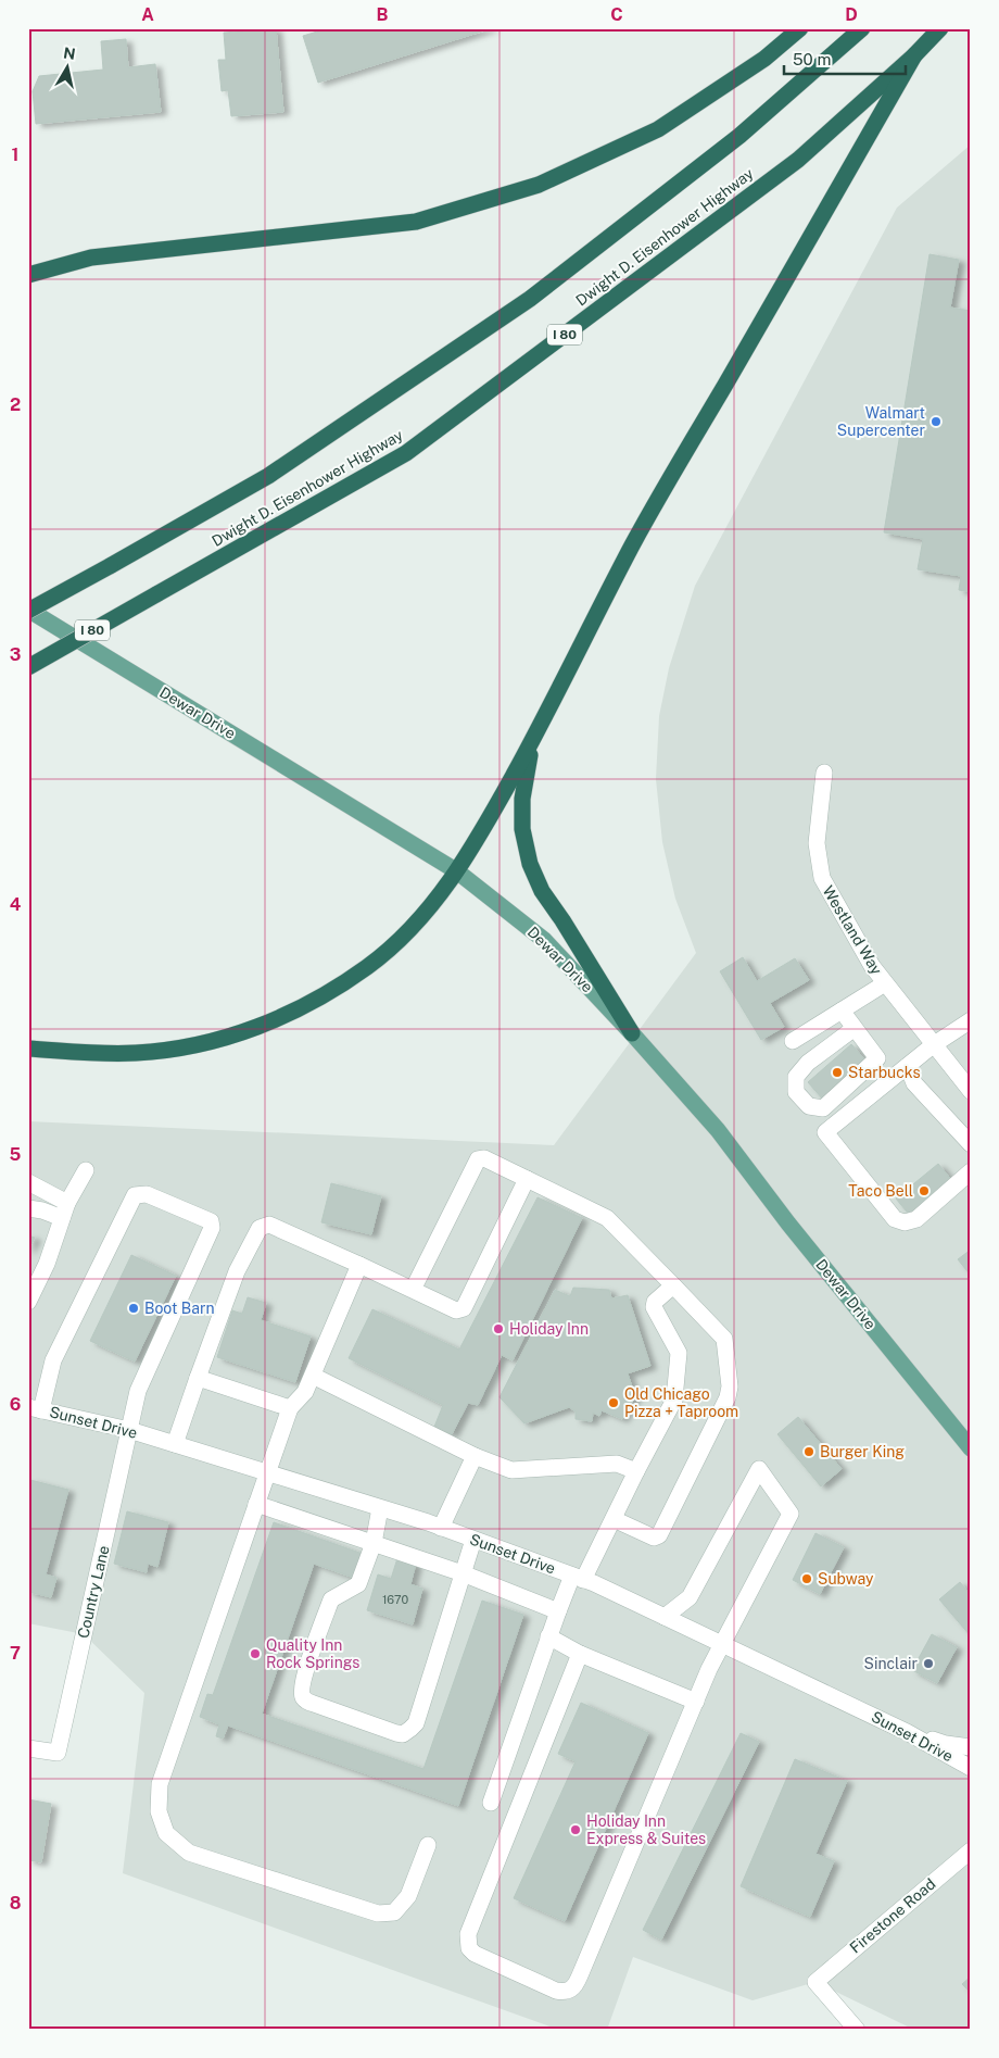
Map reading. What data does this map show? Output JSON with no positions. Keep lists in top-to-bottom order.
{
  "streets": {
    "highway": ["Dwight D. Eisenhower Highway", "I 80"],
    "main road": ["Dewar Drive"],
    "street": [
      "Westland Way",
      "Sunset Drive",
      "Country Lane",
      "Firestone Road"
    ]
  },
  "crossings": [
    ["Dwight D. Eisenhower Highway", "Dewar Drive"],
    ["Sunset Drive", "Country Lane"]
  ],
  "places": [
    "Walmart Supercenter",
    "Starbucks",
    "Taco Bell",
    "Boot Barn",
    "Holiday Inn",
    "Old Chicago Pizza + Taproom",
    "Burger King",
    "Subway",
    "Quality Inn Rock Springs",
    "Sinclair",
    "Holiday Inn Express & Suites"
  ],
  "house_numbers": ["1670"],
  "scale_bar": "50 m",
  "north": "top",
  "grid": {
    "columns": [
      "A",
      "B",
      "C",
      "D"
    ],
    "rows": [
      "1",
      "2",
      "3",
      "4",
      "5",
      "6",
      "7",
      "8"
    ]
  }
}
